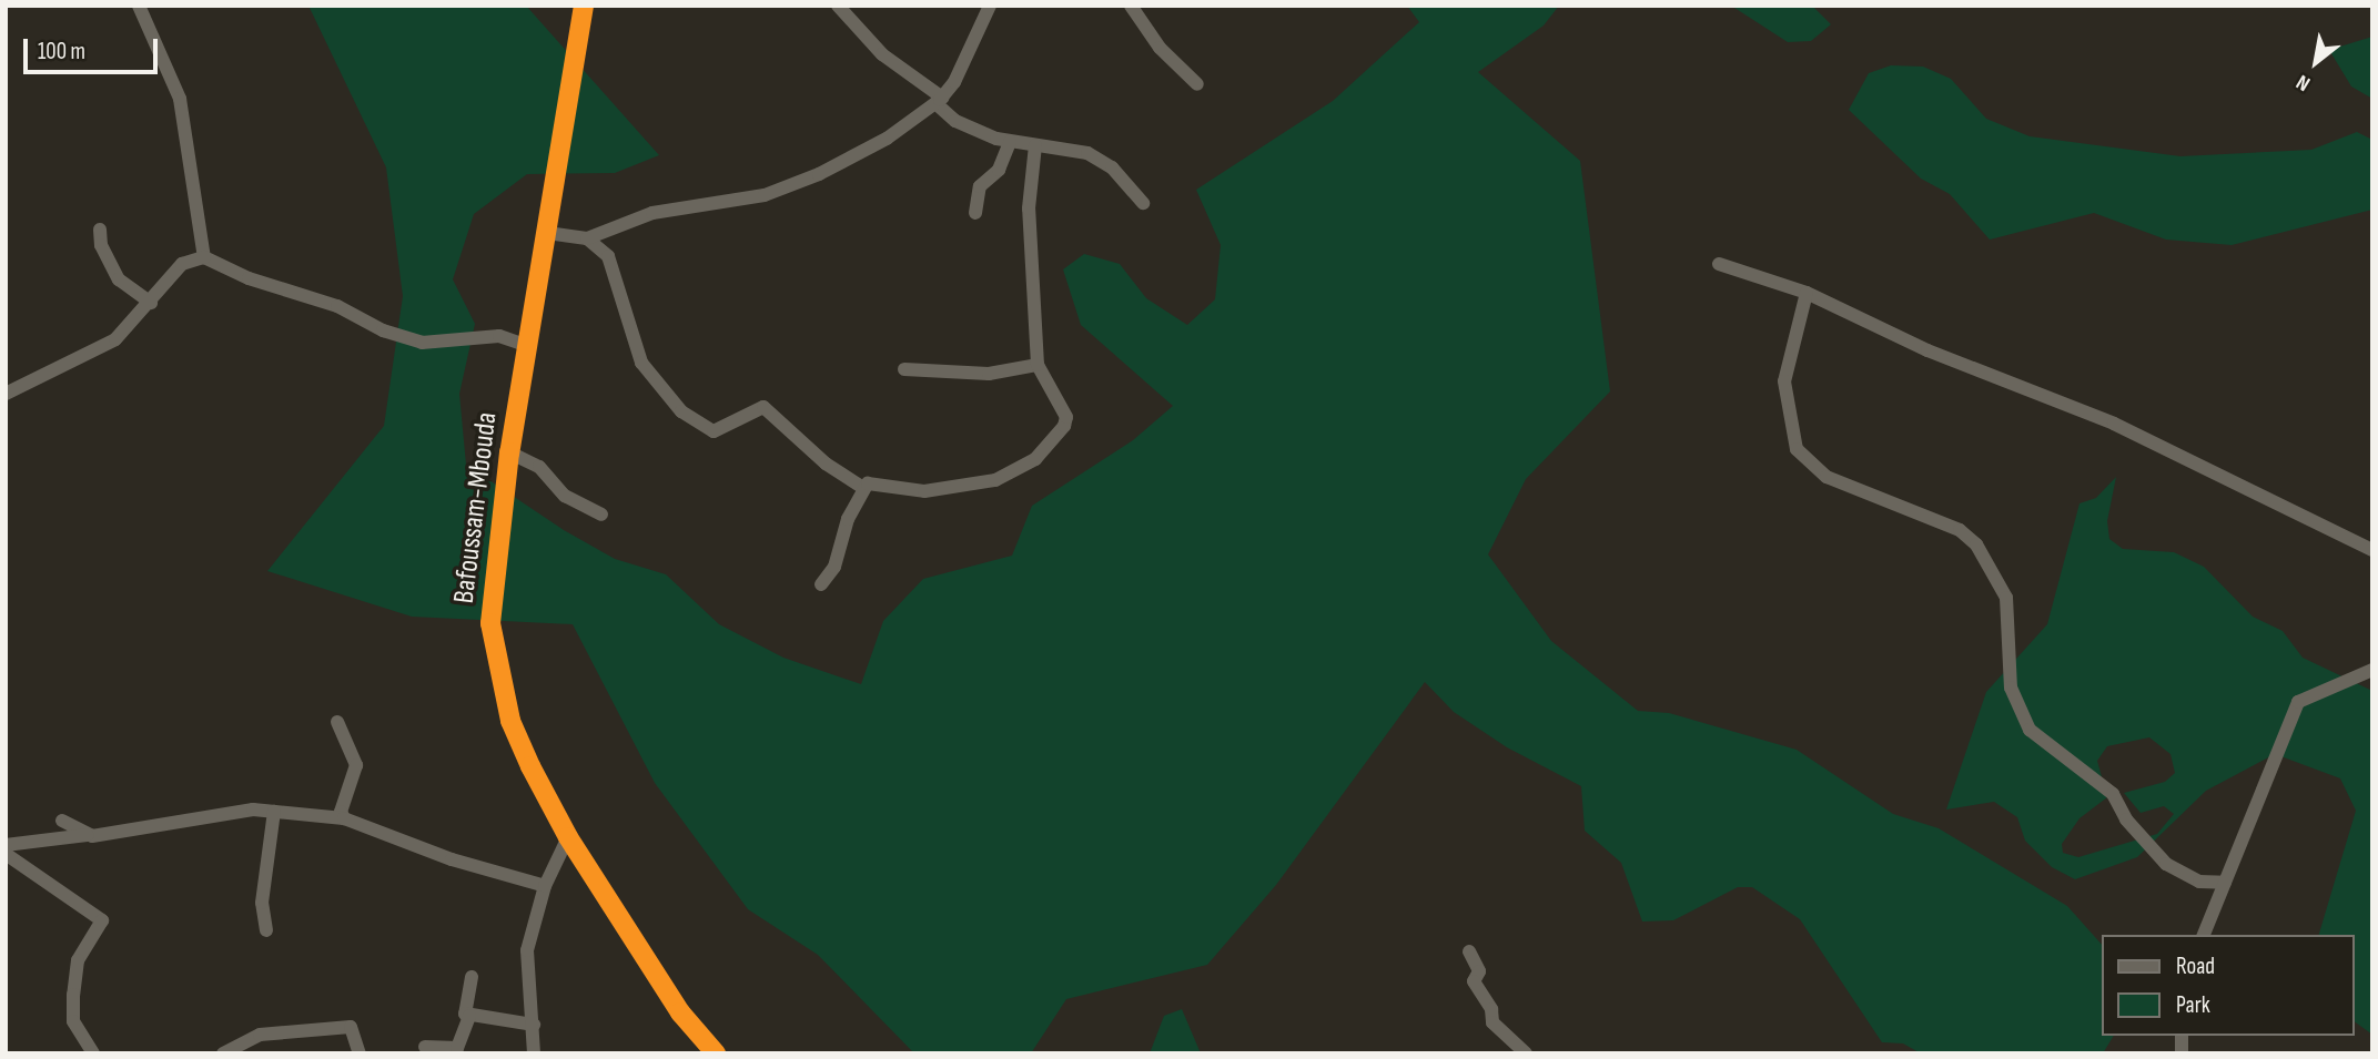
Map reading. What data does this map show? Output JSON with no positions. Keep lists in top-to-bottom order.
{
  "streets": {
    "highway": ["Bafoussam-Mbouda"]
  },
  "legend": ["Road", "Park"],
  "scale_bar": "100 m",
  "north": "bottom left"
}
